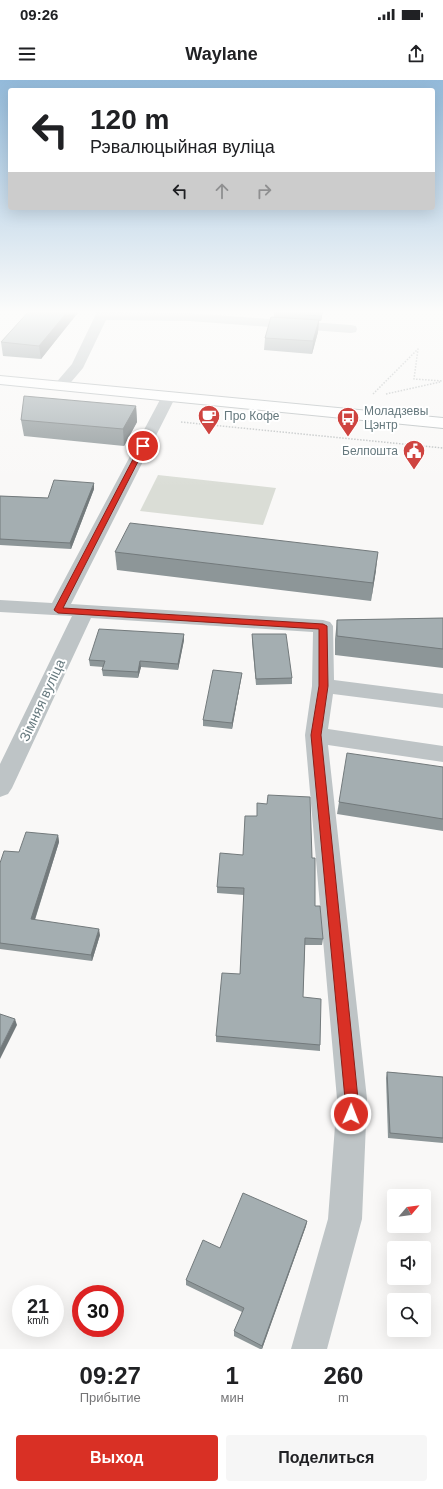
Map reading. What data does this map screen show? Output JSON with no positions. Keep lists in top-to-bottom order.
{
  "streets": {
    "street": ["Зімняя вуліца"]
  },
  "places": {
    "cafe": ["Про Кофе"],
    "bus stop": ["Моладзевы Цэнтр"],
    "public building": ["Белпошта"]
  },
  "north": "top right",
  "page": {
    "status": "09:26",
    "header": "Waylane",
    "turn": ["120 m", "Рэвалюцыйная вуліца"],
    "speed": "21 km/h",
    "limit": "30",
    "eta": [
      "09:27",
      "Прибытие",
      "1",
      "мин",
      "260",
      "m"
    ],
    "buttons": ["Выход", "Поделиться"]
  }
}
